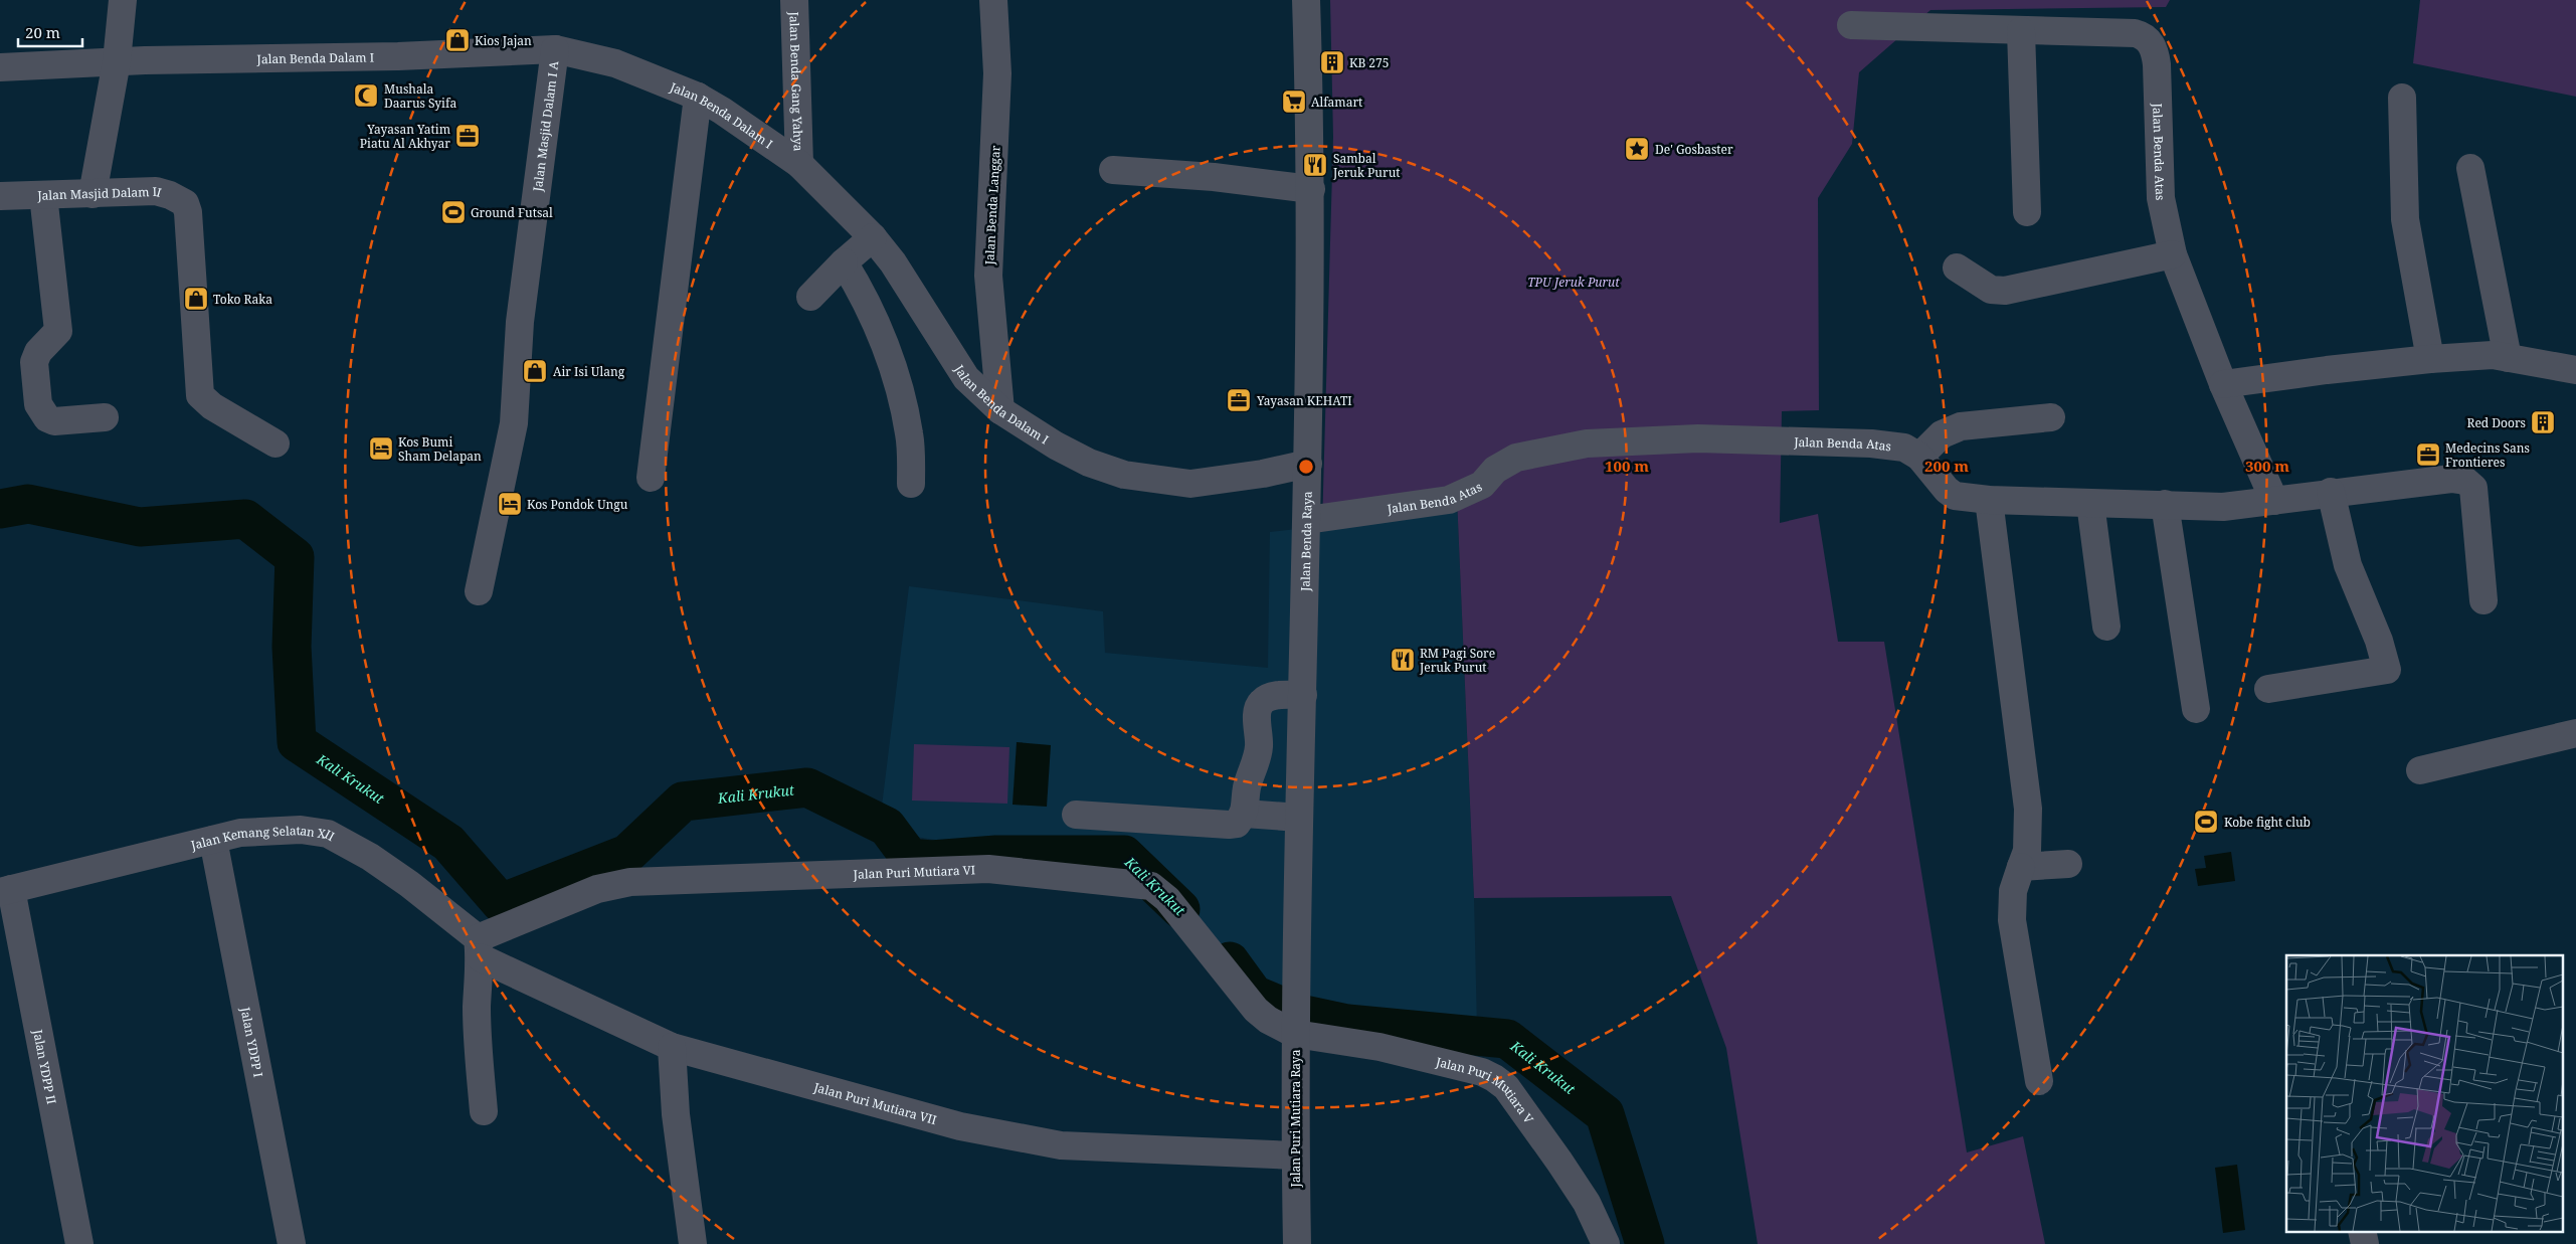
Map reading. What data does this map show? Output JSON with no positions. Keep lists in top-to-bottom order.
{
  "streets": {
    "street": [
      "Jalan Benda Dalam I",
      "Jalan Benda Gang Yahya",
      "Jalan Masjid Dalam I A",
      "Jalan Benda Atas",
      "Jalan Masjid Dalam II",
      "Jalan Benda Langgar",
      "Jalan Benda Raya",
      "Jalan Kemang Selatan XII",
      "Jalan Puri Mutiara VI",
      "Jalan YDPP I",
      "Jalan YDPP II",
      "Jalan Puri Mutiara V",
      "Jalan Puri Mutiara VII",
      "Jalan Puri Mutiara Raya"
    ]
  },
  "crossings": [
    ["Jalan Benda Dalam I", "Jalan Benda Gang Yahya"],
    ["Jalan Benda Dalam I", "Jalan Masjid Dalam I A"],
    ["Jalan Benda Dalam I", "Jalan Benda Langgar"],
    ["Jalan Benda Dalam I", "Jalan Benda Raya"],
    ["Jalan Benda Atas", "Jalan Benda Raya"],
    ["Jalan Benda Raya", "Jalan Puri Mutiara Raya"],
    ["Jalan Kemang Selatan XII", "Jalan Puri Mutiara VI"],
    ["Jalan Kemang Selatan XII", "Jalan YDPP I"],
    ["Jalan Kemang Selatan XII", "Jalan YDPP II"],
    ["Jalan Kemang Selatan XII", "Jalan Puri Mutiara VII"],
    ["Jalan Puri Mutiara VI", "Jalan Puri Mutiara V"],
    ["Jalan Puri Mutiara VI", "Jalan Puri Mutiara VII"],
    ["Jalan Puri Mutiara VI", "Jalan Puri Mutiara Raya"],
    ["Jalan Puri Mutiara V", "Jalan Puri Mutiara Raya"],
    ["Jalan Puri Mutiara VII", "Jalan Puri Mutiara Raya"]
  ],
  "water": ["Kali Krukut"],
  "parks": ["TPU Jeruk Purut"],
  "places": {
    "shop": ["Kios Jajan", "Toko Raka", "Air Isi Ulang"],
    "building": ["KB 275", "Red Doors"],
    "mosque": ["Mushala Daarus Syifa"],
    "supermarket": ["Alfamart"],
    "office": ["Yayasan Yatim Piatu Al Akhyar", "Yayasan KEHATI", "Medecins Sans Frontieres"],
    "place": ["De' Gosbaster"],
    "restaurant": ["Sambal Jeruk Purut", "RM Pagi Sore Jeruk Purut"],
    "sports": ["Ground Futsal", "Kobe fight club"],
    "hotel": ["Kos Bumi Sham Delapan", "Kos Pondok Ungu"]
  },
  "scale_bar": "20 m",
  "rings": ["100 m", "200 m", "300 m"]
}
